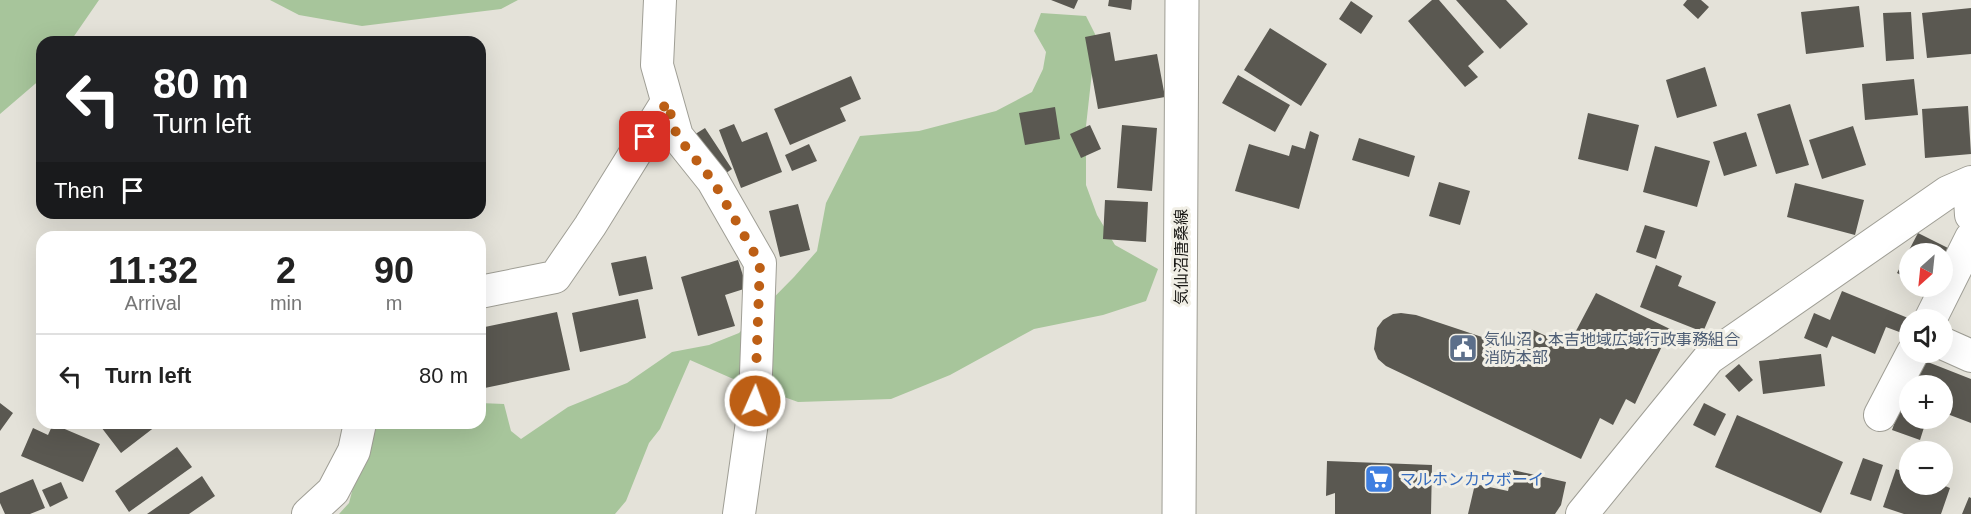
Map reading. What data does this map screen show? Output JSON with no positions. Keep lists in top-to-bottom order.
{
  "streets": {
    "main road": ["気仙沼唐桑線"]
  },
  "places": {
    "public building": ["気仙沼・本吉地域広域行政事務組合 消防本部"],
    "supermarket": ["マルホンカウボーイ"]
  },
  "north": "bottom left",
  "page": {
    "turn": ["80 m", "Turn left"],
    "then": "Then",
    "eta": [
      "11:32",
      "Arrival",
      "2",
      "min",
      "90",
      "m"
    ],
    "map_buttons": ["+", "−"],
    "list": [
      {
        "name": "Turn left",
        "value": "80 m"
      }
    ]
  }
}
